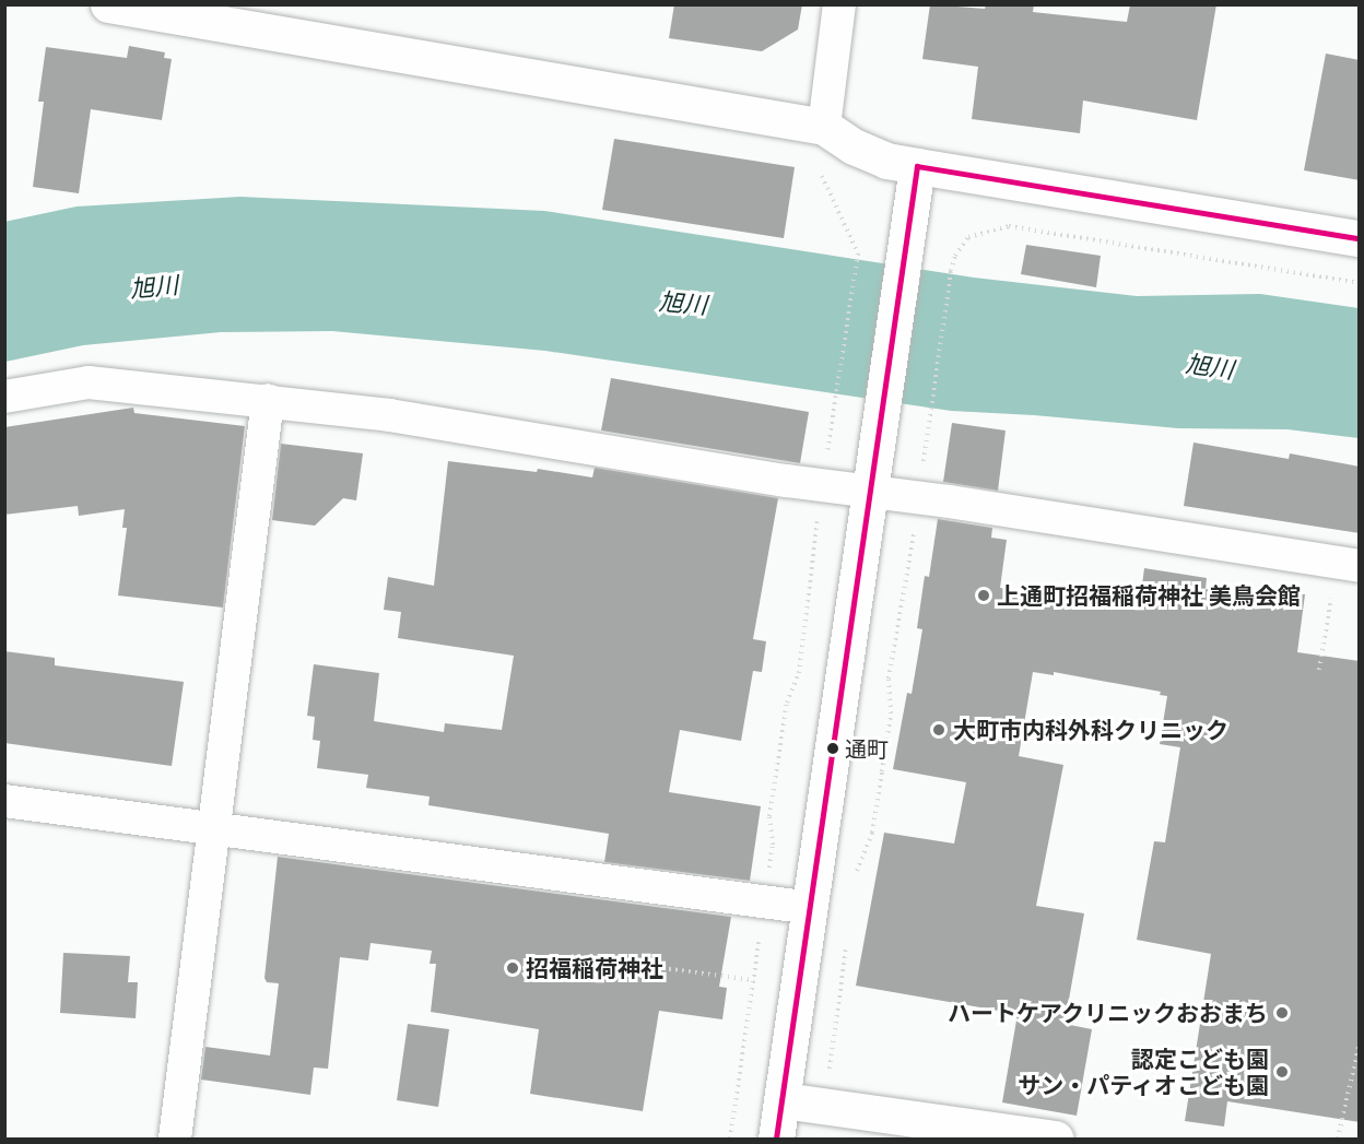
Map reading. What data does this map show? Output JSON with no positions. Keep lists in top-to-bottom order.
{
  "water": ["旭川"],
  "places": [
    "上通町招福稲荷神社 美鳥会館",
    "大町市内科外科クリニック",
    "通町",
    "招福稲荷神社",
    "ハートケアクリニックおおまち",
    "認定こども園 サン・パティオこども園"
  ]
}
